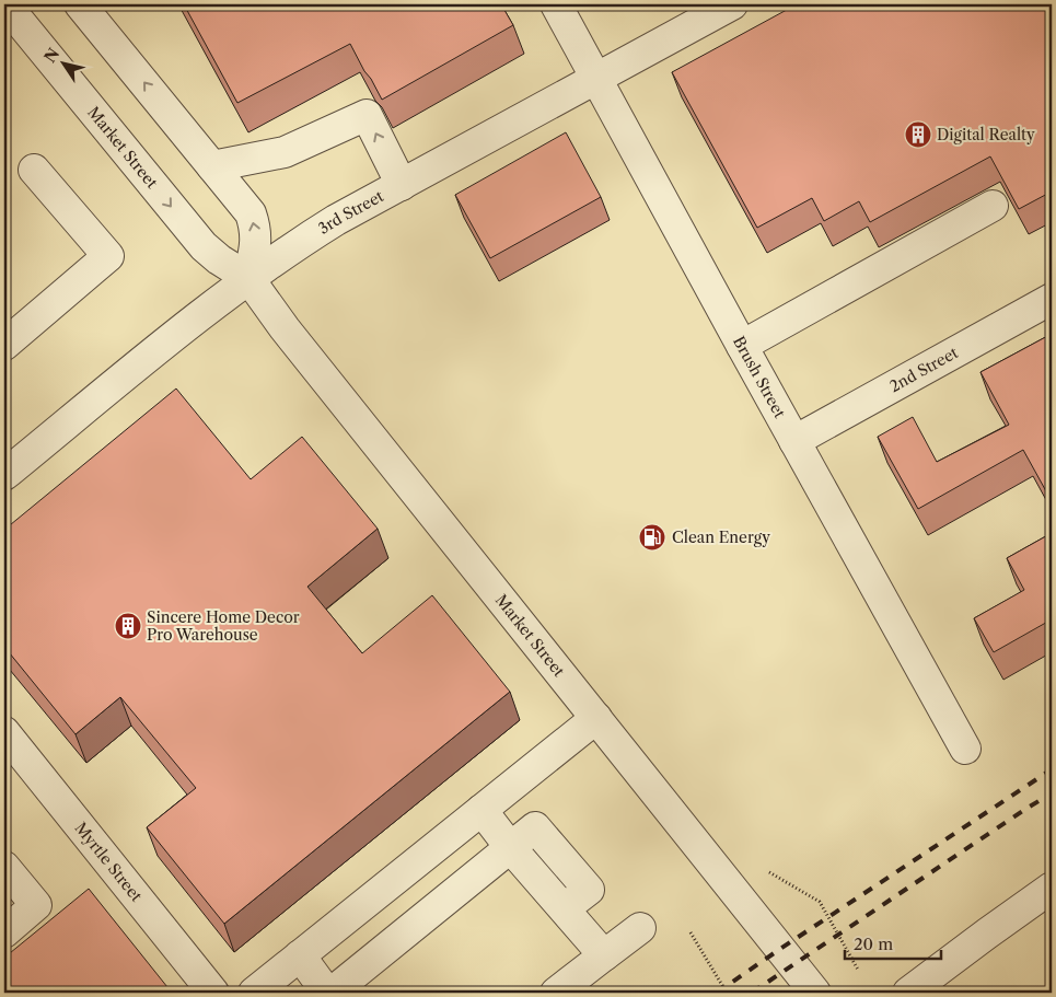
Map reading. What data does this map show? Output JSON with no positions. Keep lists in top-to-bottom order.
{
  "streets": {
    "street": [
      "Market Street",
      "3rd Street",
      "2nd Street",
      "Brush Street",
      "Myrtle Street"
    ]
  },
  "crossings": [
    ["Market Street", "3rd Street"],
    ["3rd Street", "Brush Street"],
    ["2nd Street", "Brush Street"]
  ],
  "places": {
    "building": ["Digital Realty", "Sincere Home Decor Pro Warehouse"],
    "fuel station": ["Clean Energy"]
  },
  "scale_bar": "20 m",
  "north": "top left"
}
